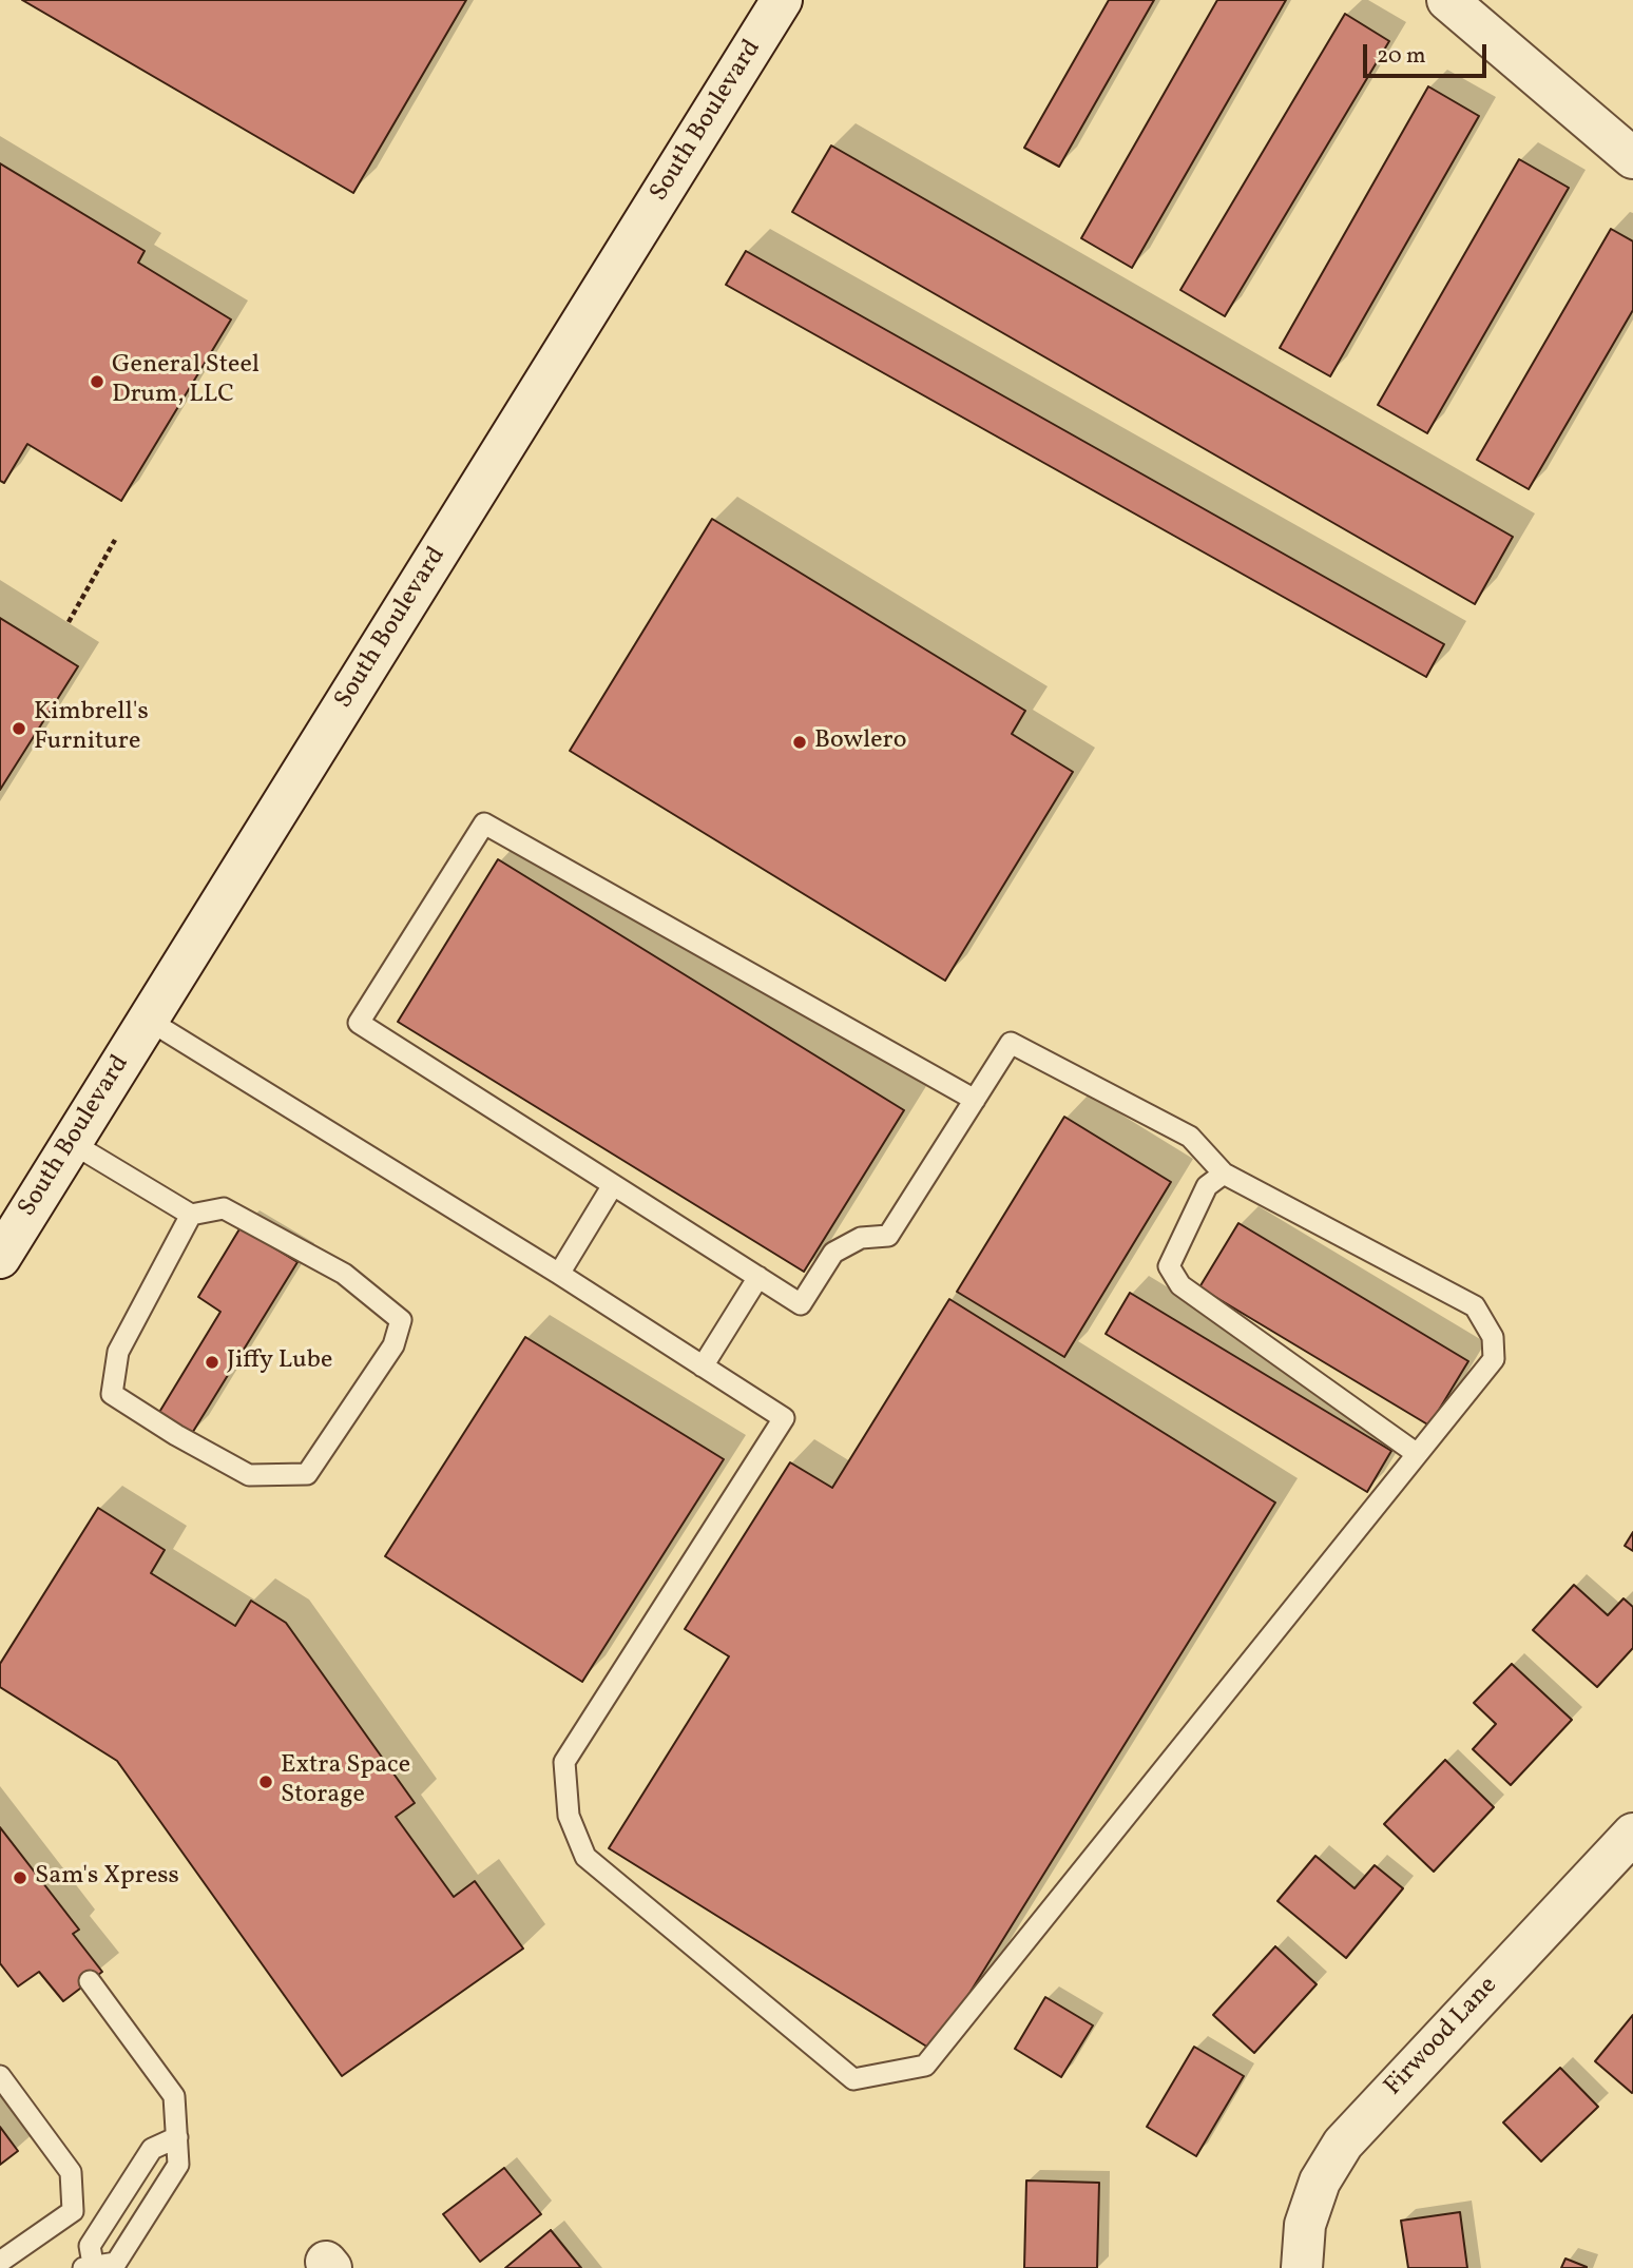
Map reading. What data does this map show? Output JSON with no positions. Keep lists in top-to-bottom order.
{
  "streets": {
    "main road": ["South Boulevard", "Firwood Lane"]
  },
  "places": [
    "General Steel Drum, LLC",
    "Kimbrell's Furniture",
    "Bowlero",
    "Jiffy Lube",
    "Extra Space Storage",
    "Sam's Xpress"
  ],
  "scale_bar": "20 m"
}
